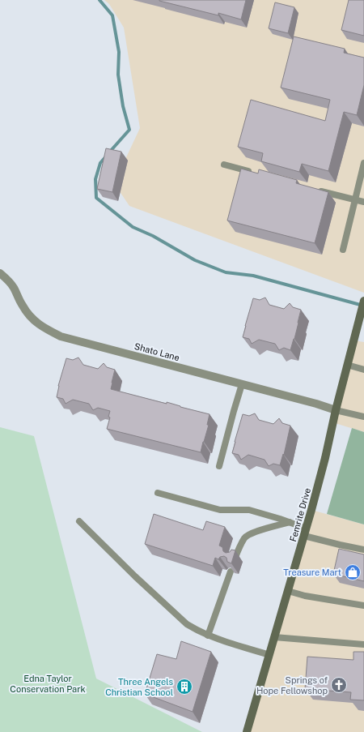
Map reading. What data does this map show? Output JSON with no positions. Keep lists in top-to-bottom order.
{
  "streets": {
    "street": ["Shato Lane", "Femrite Drive"]
  },
  "crossings": [
    ["Shato Lane", "Femrite Drive"]
  ],
  "parks": ["Edna Taylor Conservation Park"],
  "places": {
    "shop": ["Treasure Mart"],
    "church": ["Springs of Hope Fellowshop"],
    "building": ["Three Angels Christian School"]
  }
}
